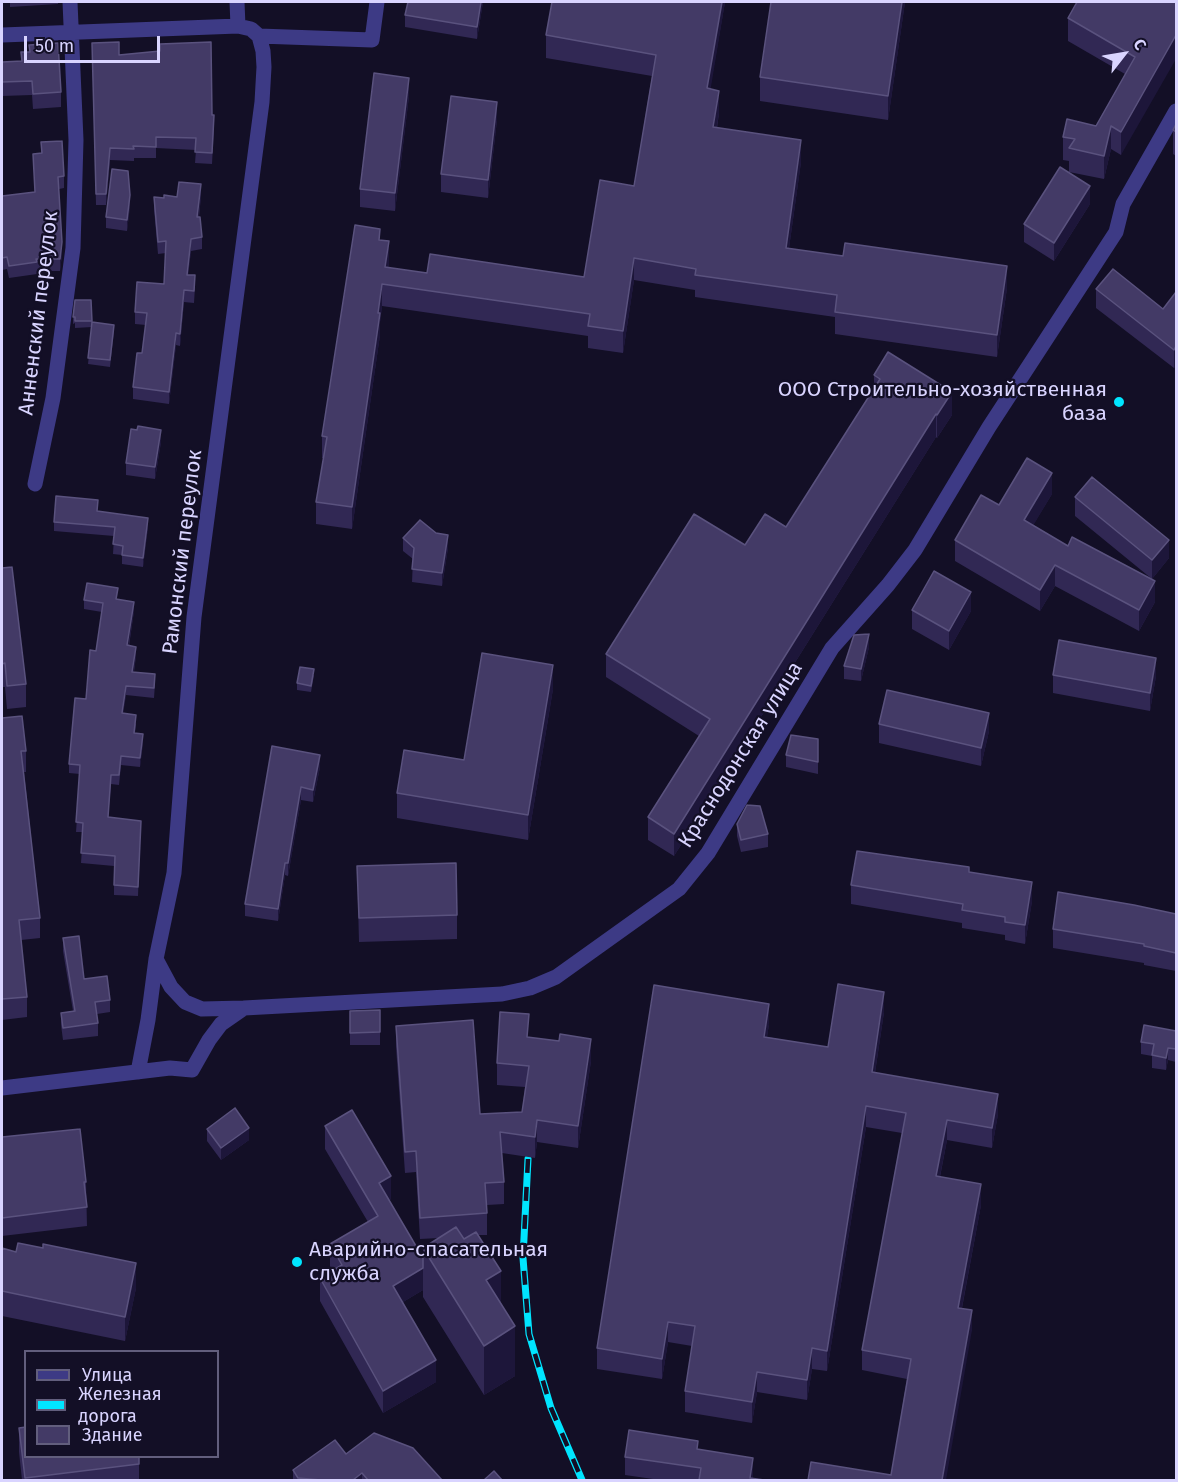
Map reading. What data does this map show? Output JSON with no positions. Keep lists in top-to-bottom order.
{
  "streets": {
    "street": ["Анненский переулок", "Рамонский переулок", "Краснодонская улица"]
  },
  "crossings": [
    ["Рамонский переулок", "Краснодонская улица"]
  ],
  "places": ["ООО Строительно-хозяйственная база", "Аварийно-спасательная служба"],
  "legend": ["Улица", "Железная дорога", "Здание"],
  "scale_bar": "50 m",
  "north": "top right"
}
